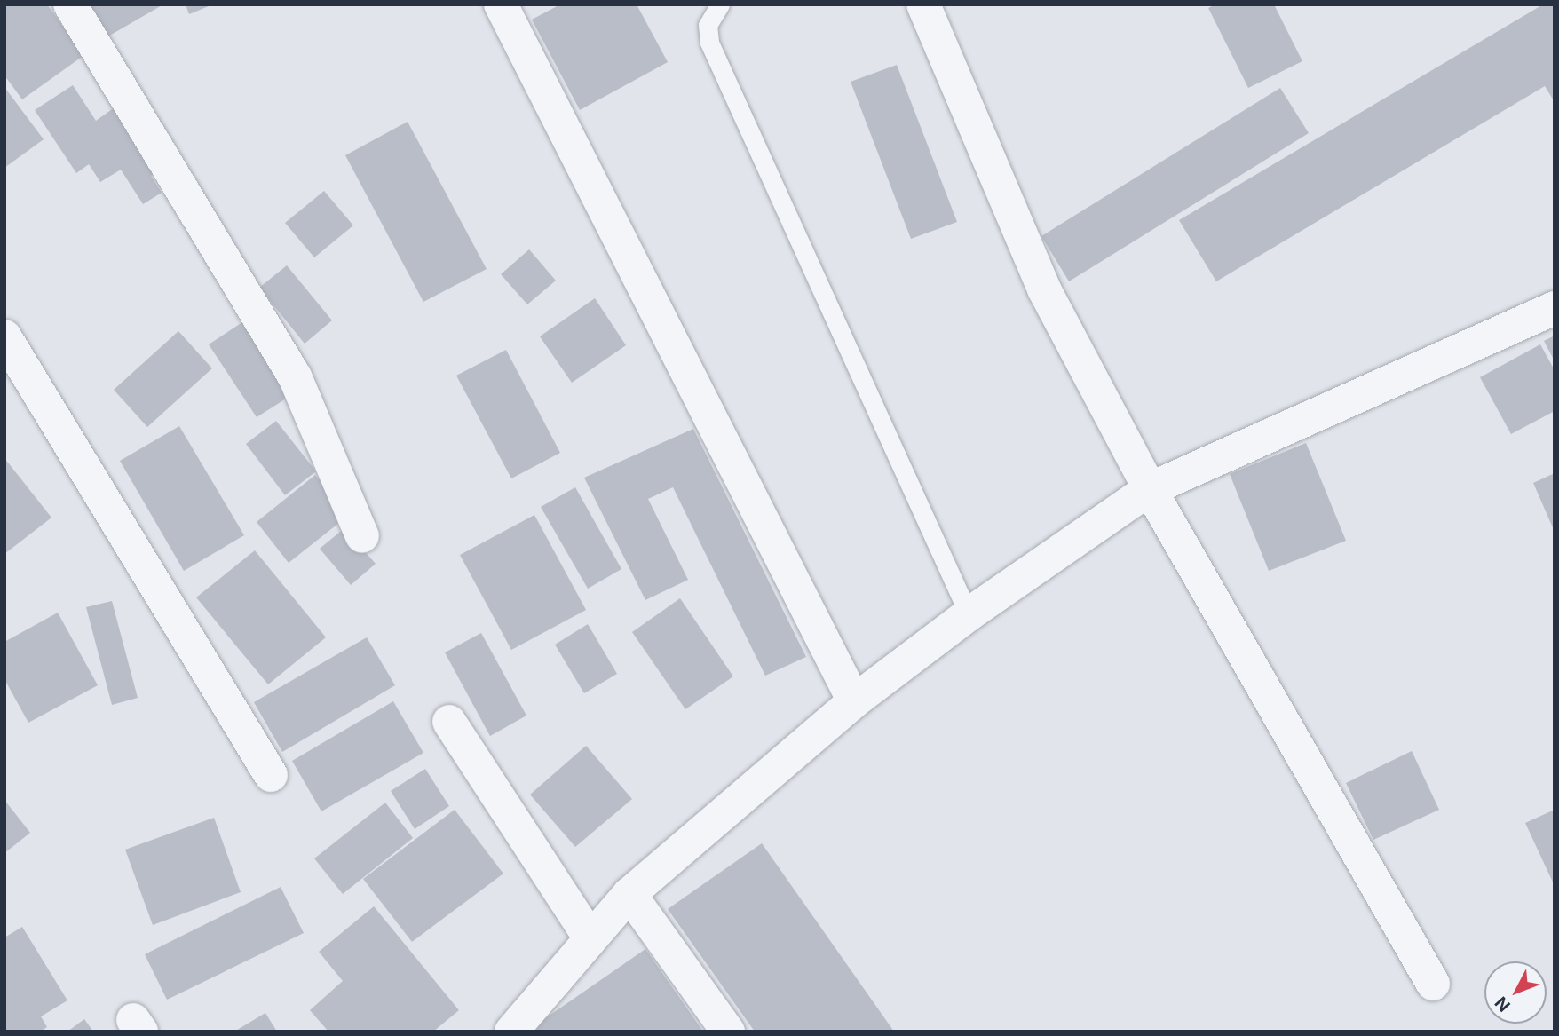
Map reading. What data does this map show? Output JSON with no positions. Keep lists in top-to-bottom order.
{
  "north": "bottom left"
}
